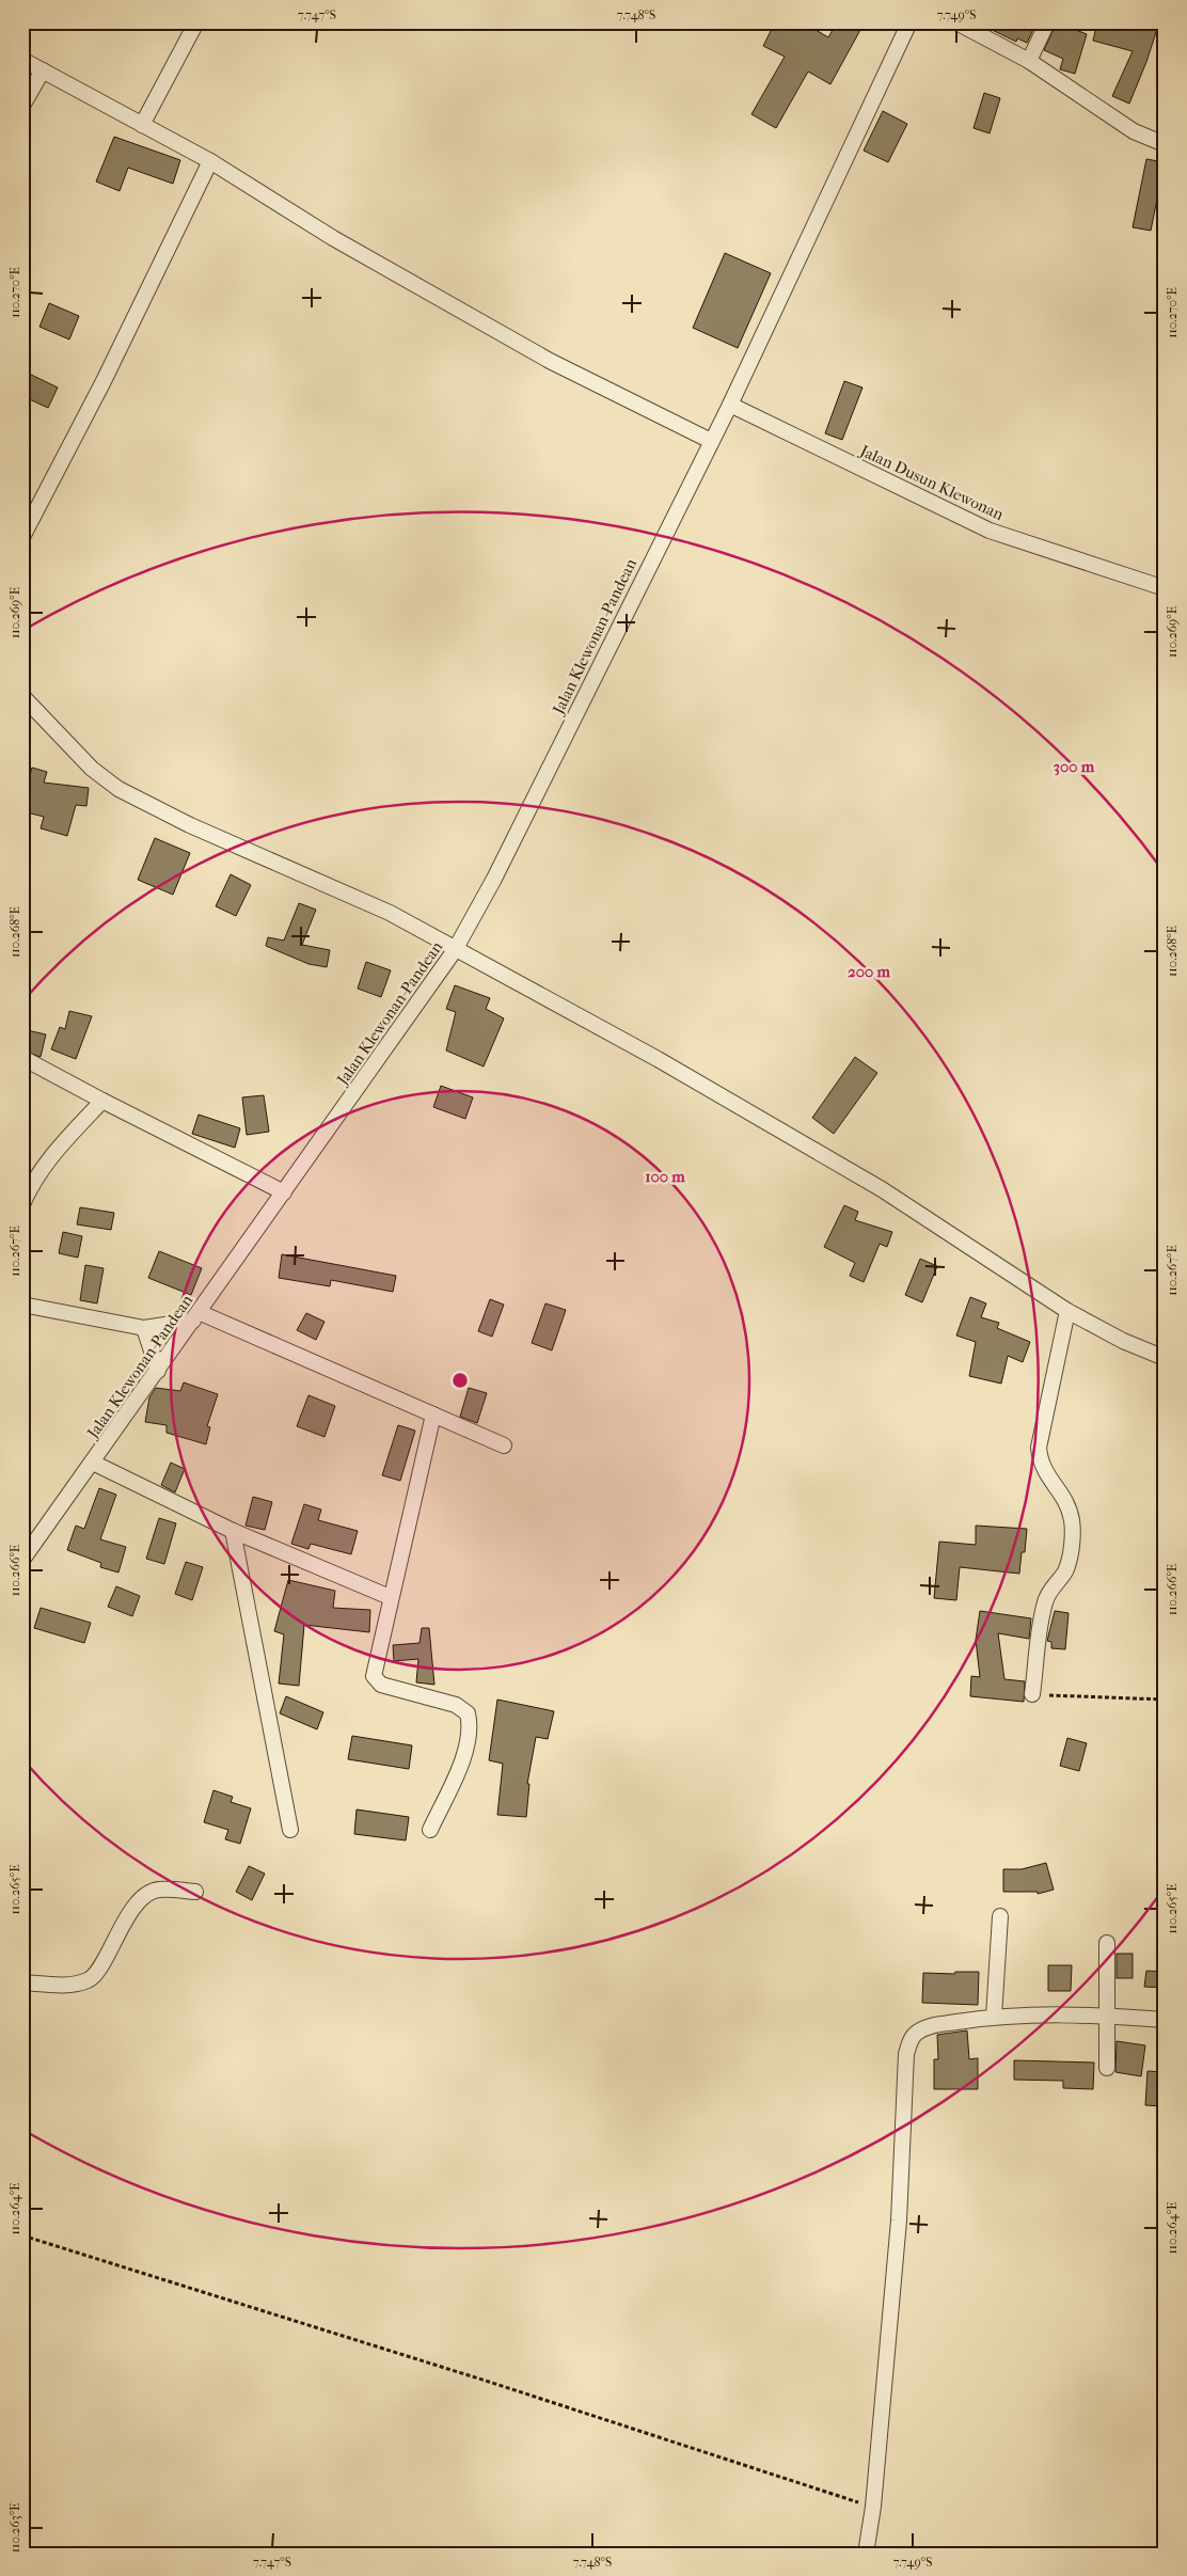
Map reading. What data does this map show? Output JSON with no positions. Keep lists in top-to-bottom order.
{
  "streets": {
    "street": ["Jalan Dusun Klewonan", "Jalan Klewonan-Pandean"]
  },
  "coordinates": [
    "7.747°S",
    "7.748°S",
    "7.749°S",
    "110.270°E",
    "110.269°E",
    "110.268°E",
    "110.267°E",
    "110.266°E",
    "110.265°E",
    "110.264°E",
    "110.263°E"
  ],
  "rings": ["300 m", "200 m", "100 m"]
}
